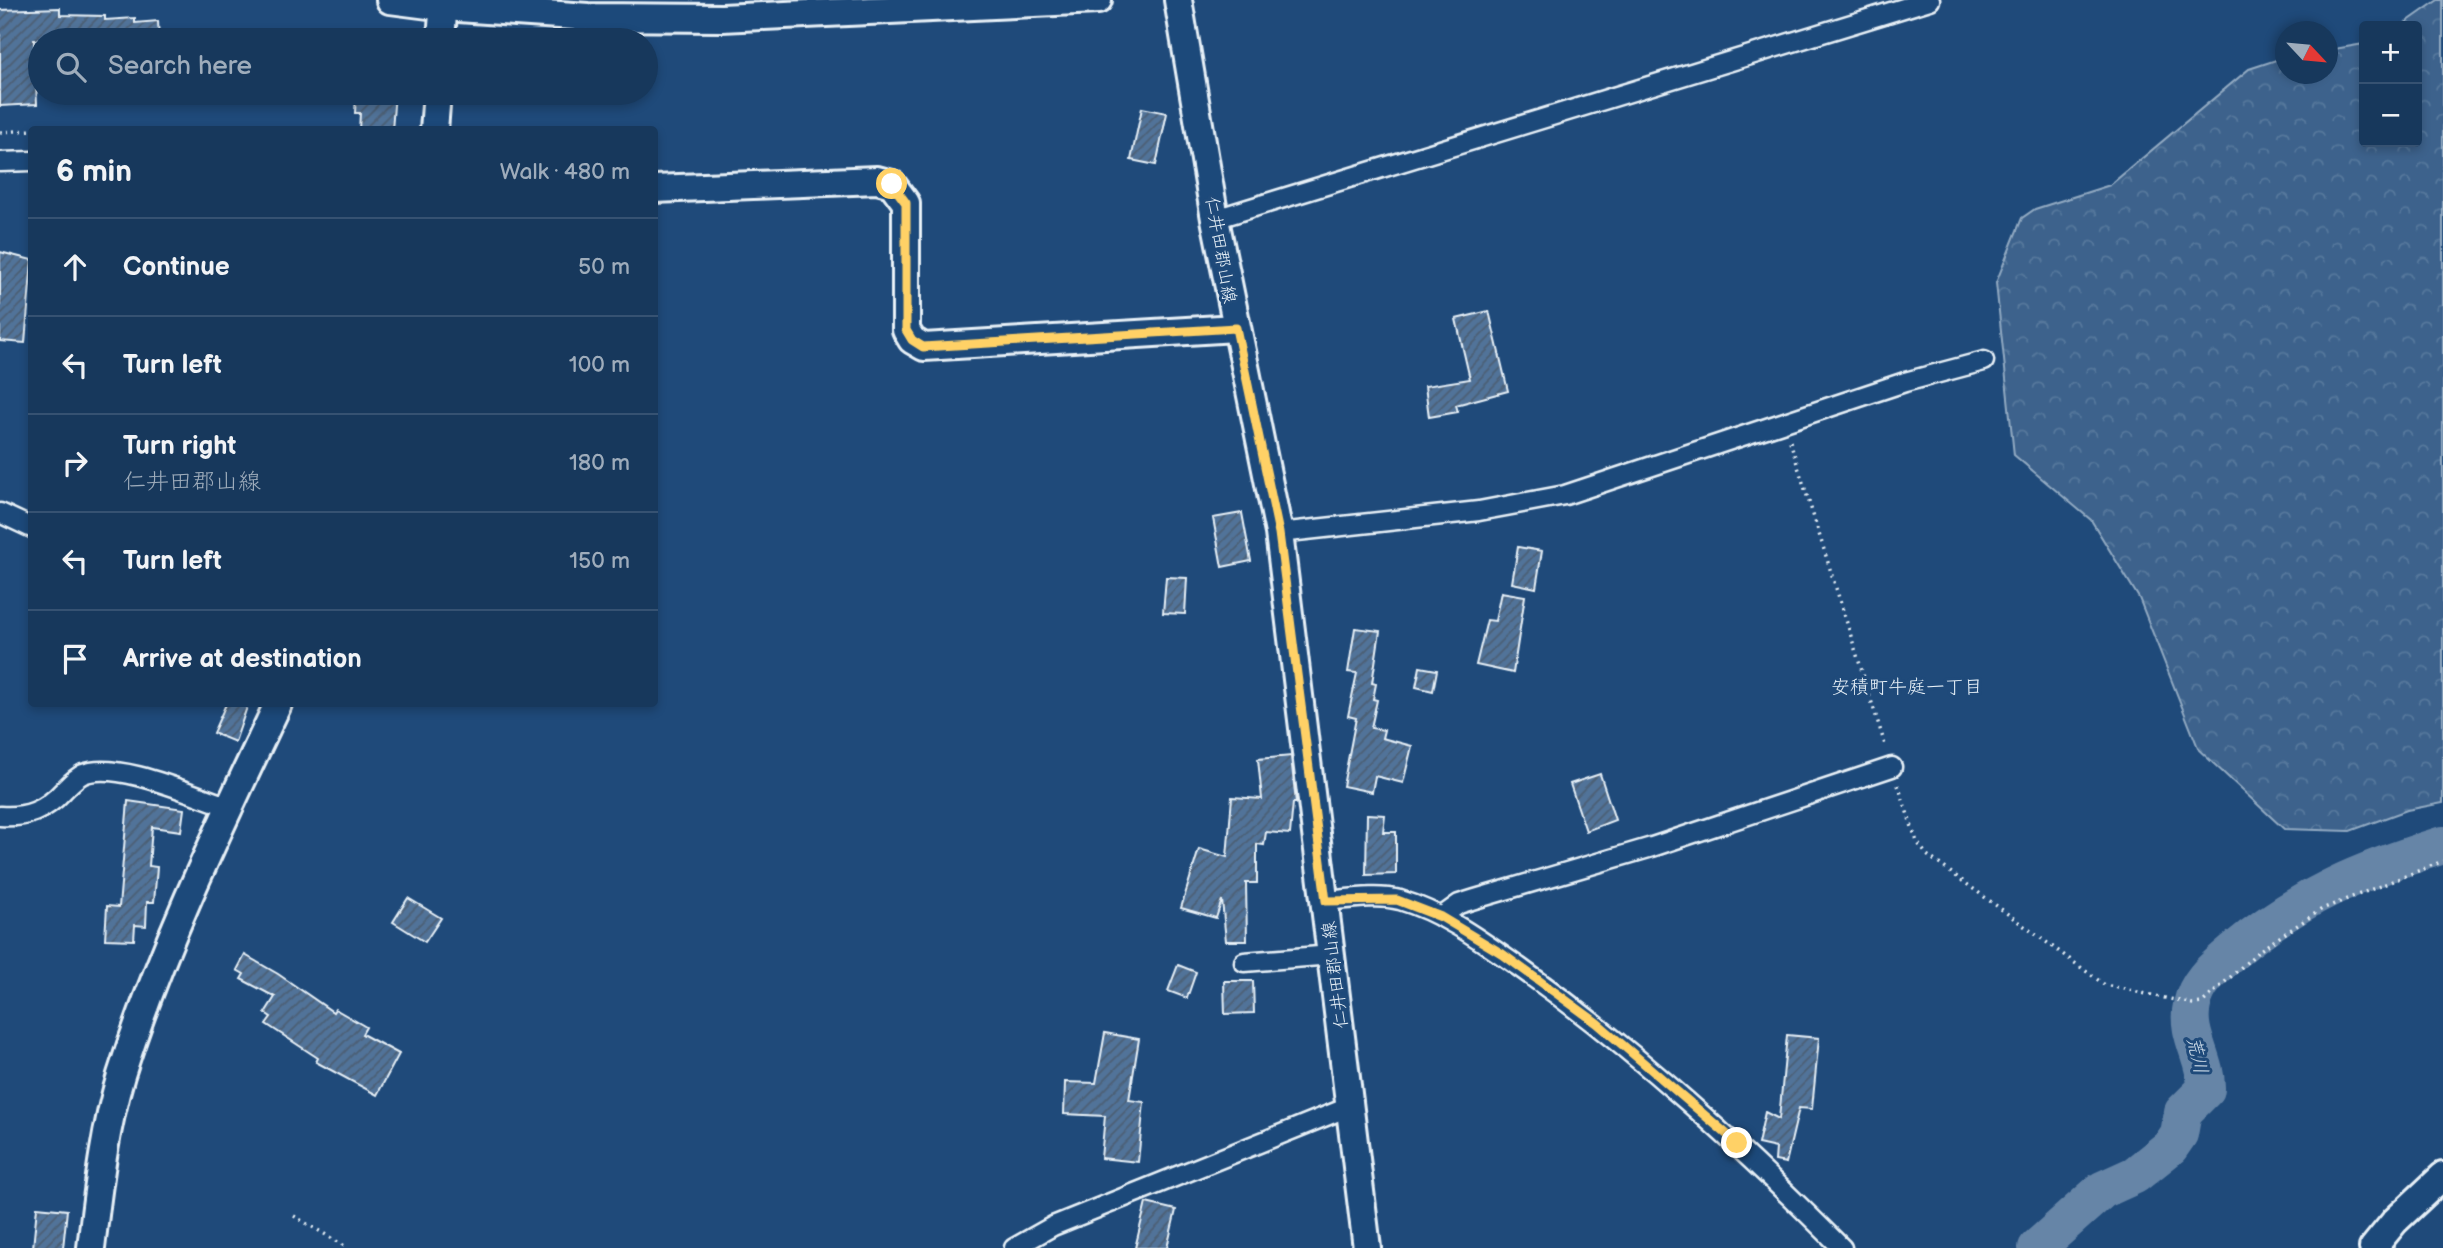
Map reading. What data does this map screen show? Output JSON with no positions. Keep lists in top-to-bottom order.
{
  "streets": {
    "street": ["仁井田郡山線"]
  },
  "districts": ["安積町牛庭一丁目"],
  "water": ["荒川"],
  "north": "bottom right",
  "page": {
    "map_buttons": ["+", "−"],
    "search": "Search here",
    "heading": ["6 min", "Walk · 480 m"],
    "list": [
      ["Continue", "50 m"],
      ["Turn left", "100 m"],
      ["Turn right", "仁井田郡山線", "180 m"],
      ["Turn left", "150 m"],
      "Arrive at destination"
    ]
  }
}
